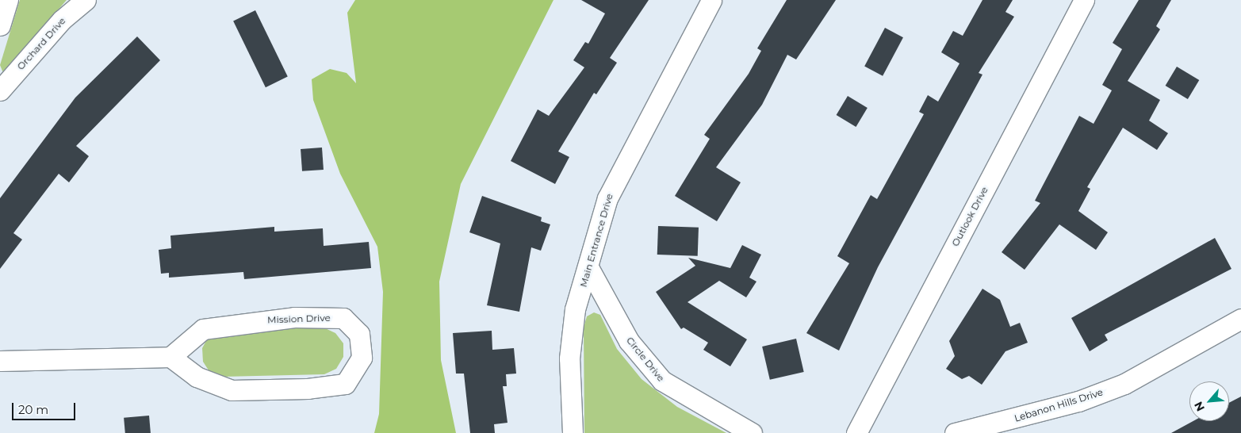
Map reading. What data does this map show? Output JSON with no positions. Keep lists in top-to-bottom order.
{
  "streets": {
    "street": [
      "Orchard Drive",
      "Outlook Drive",
      "Main Entrance Drive",
      "Mission Drive",
      "Circle Drive",
      "Lebanon Hills Drive"
    ]
  },
  "crossings": [
    ["Main Entrance Drive", "Circle Drive"]
  ],
  "scale_bar": "20 m",
  "north": "bottom left"
}
